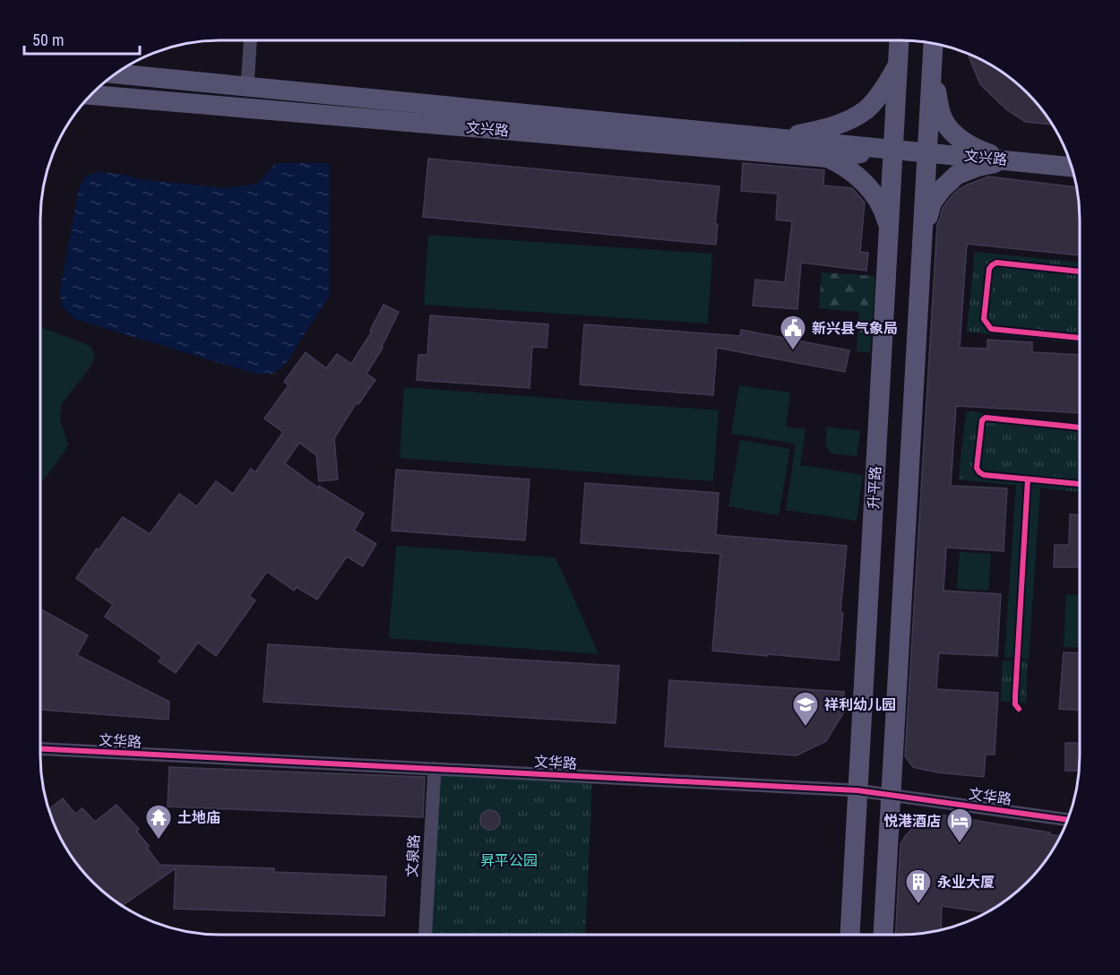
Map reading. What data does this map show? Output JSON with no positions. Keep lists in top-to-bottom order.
{
  "streets": {
    "street": [
      "文兴路",
      "升平路",
      "文华路",
      "文泉路"
    ]
  },
  "crossings": [
    ["文兴路", "升平路"],
    ["升平路", "文华路"],
    ["文华路", "文泉路"]
  ],
  "parks": ["昇平公园"],
  "places": {
    "public building": ["新兴县气象局"],
    "school or university": ["祥利幼儿园"],
    "temple": ["土地庙"],
    "hotel": ["悦港酒店"],
    "building": ["永业大厦"]
  },
  "scale_bar": "50 m"
}
